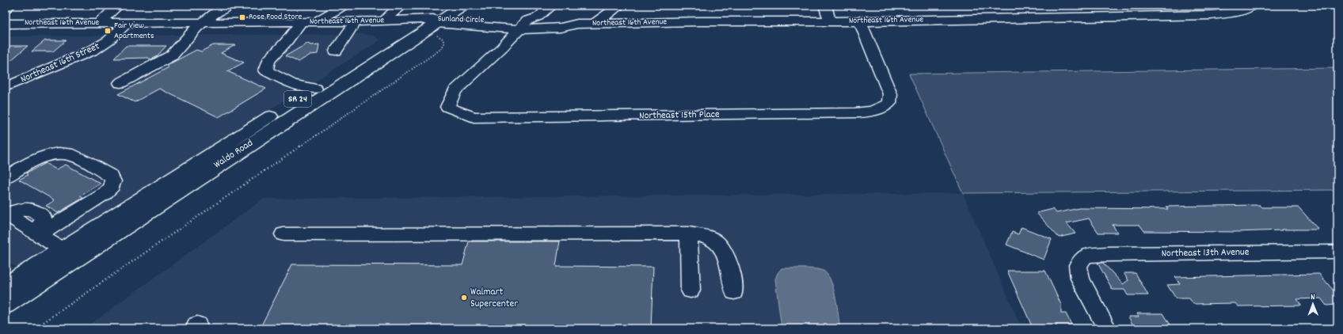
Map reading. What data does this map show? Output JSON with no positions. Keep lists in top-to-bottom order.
{
  "streets": {
    "highway": ["SR 24", "Waldo Road"],
    "street": [
      "Sunland Circle",
      "Northeast 16th Avenue",
      "Northeast 16th Street",
      "Northeast 15th Place",
      "Northeast 13th Avenue"
    ]
  },
  "crossings": [
    ["Sunland Circle", "Northeast 16th Avenue"],
    ["Sunland Circle", "Northeast 15th Place"],
    ["Sunland Circle", "Waldo Road"],
    ["Northeast 16th Avenue", "Northeast 16th Street"],
    ["Northeast 16th Avenue", "Northeast 15th Place"],
    ["Northeast 16th Avenue", "Waldo Road"]
  ],
  "places": {
    "transit": ["Rose Food Store", "Fair View Apartments"],
    "other": ["Walmart Supercenter"]
  },
  "north": "top"
}
